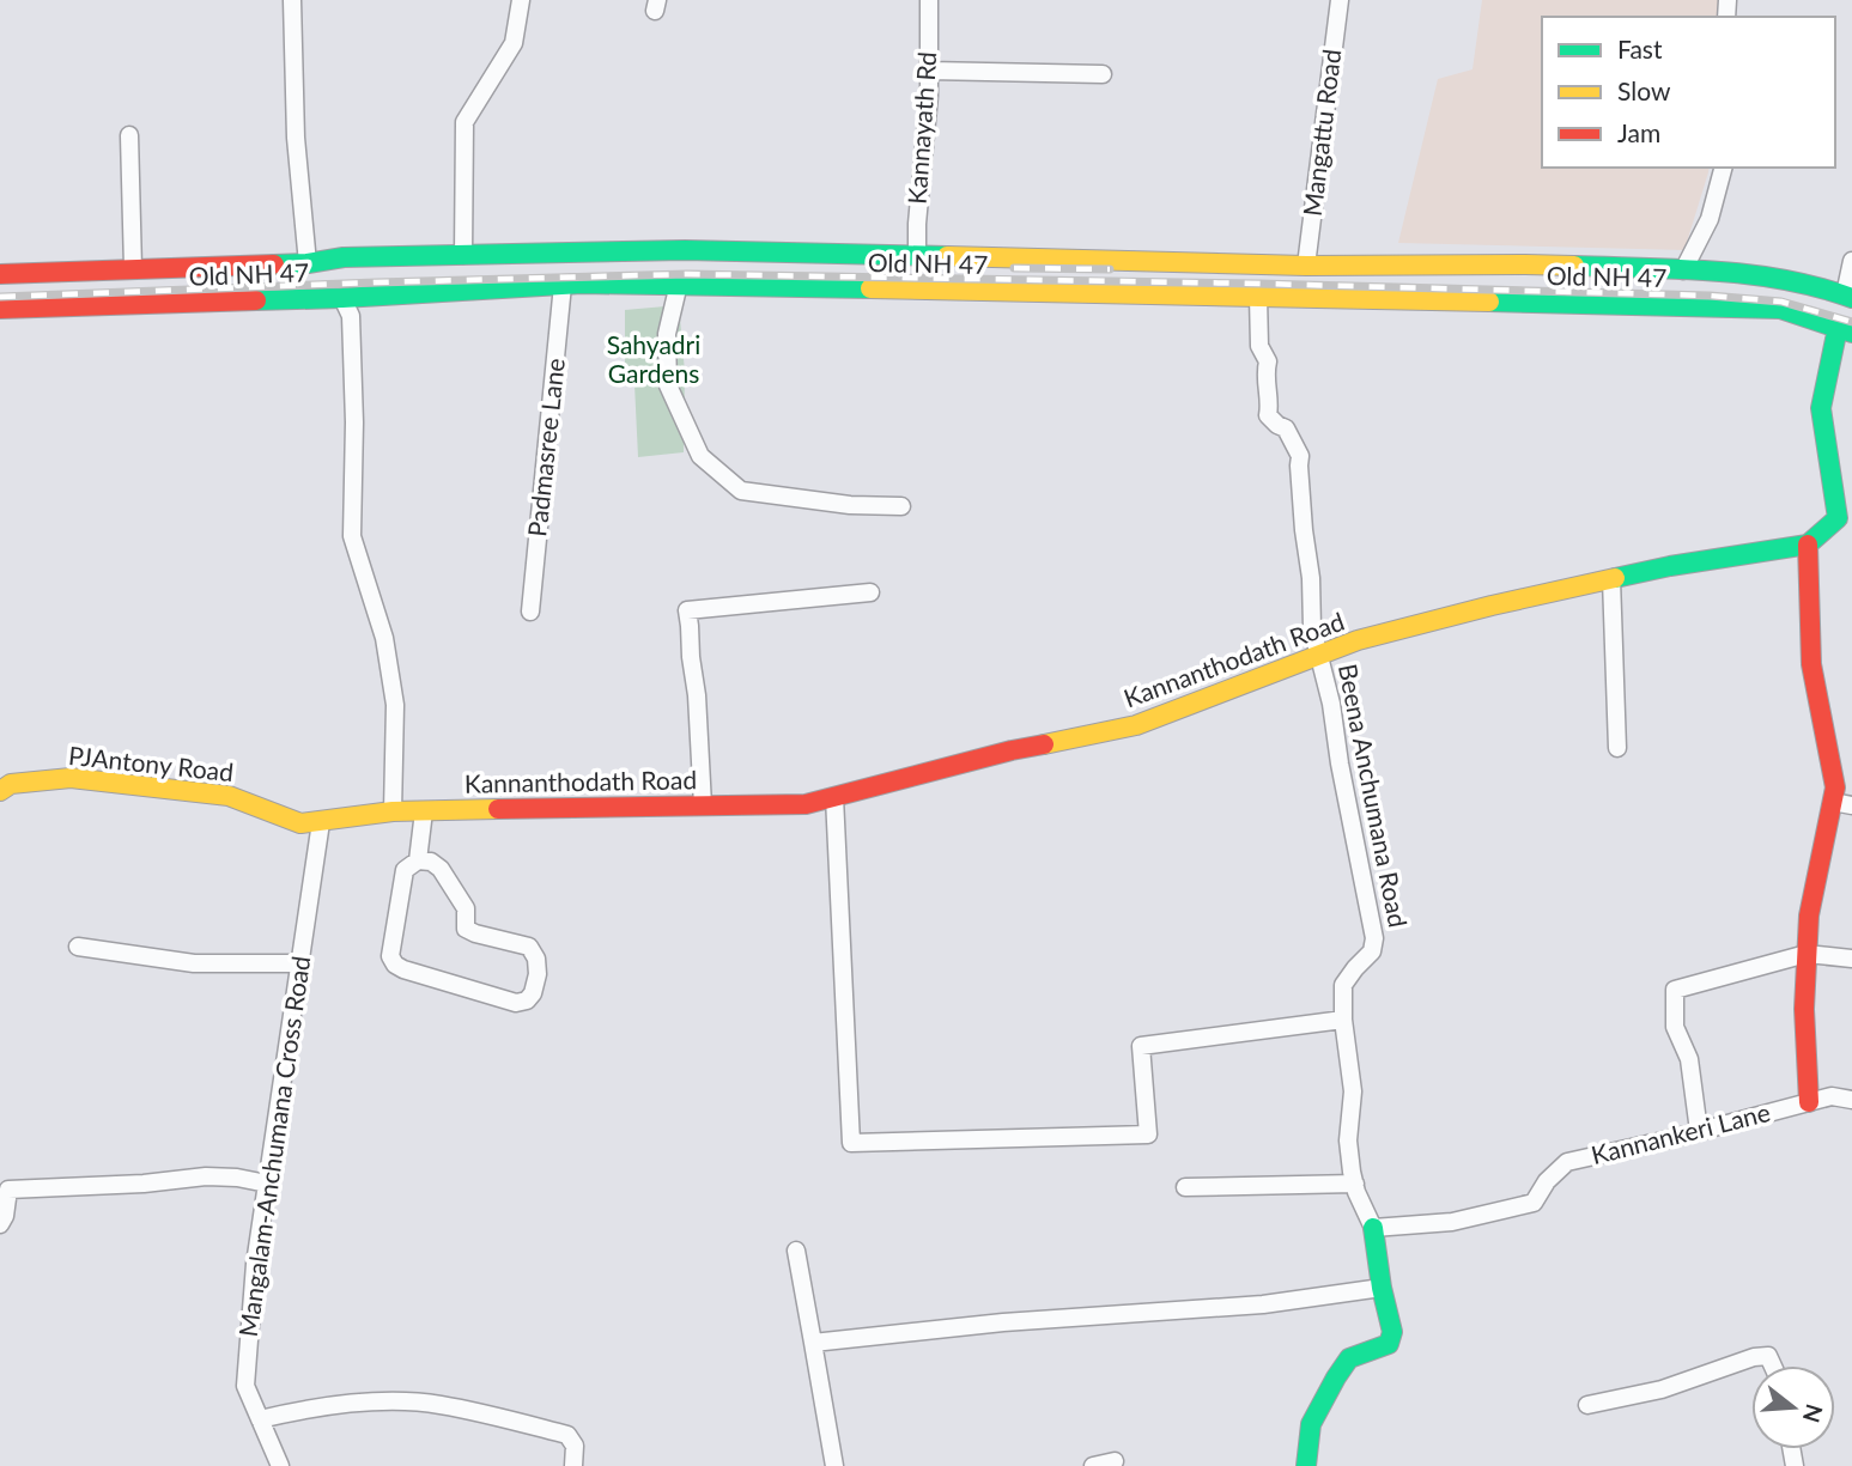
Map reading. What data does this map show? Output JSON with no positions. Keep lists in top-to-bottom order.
{
  "streets": {
    "main road": [
      "Old NH 47",
      "Kannanthodath Road",
      "PJAntony Road",
      "Beena Anchumana Road"
    ],
    "street": [
      "Kannayath Rd",
      "Mangattu Road",
      "Padmasree Lane",
      "Kannankeri Lane",
      "Mangalam-Anchumana Cross Road"
    ]
  },
  "crossings": [
    ["Kannayath Rd", "Old NH 47"],
    ["Mangattu Road", "Old NH 47"],
    ["Old NH 47", "Padmasree Lane"],
    ["Old NH 47", "Beena Anchumana Road"],
    ["Kannanthodath Road", "PJAntony Road"],
    ["Kannanthodath Road", "Beena Anchumana Road"],
    ["PJAntony Road", "Mangalam-Anchumana Cross Road"],
    ["Beena Anchumana Road", "Kannankeri Lane"]
  ],
  "parks": ["Sahyadri Gardens"],
  "legend": ["Fast", "Slow", "Jam"],
  "north": "right"
}
